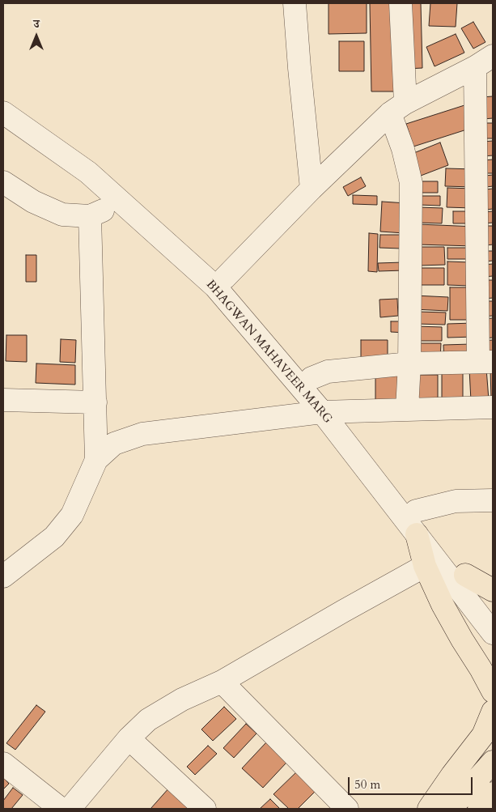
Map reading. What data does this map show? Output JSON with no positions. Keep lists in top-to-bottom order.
{
  "streets": {
    "street": ["BHAGWAN MAHAVEER MARG"]
  },
  "scale_bar": "50 m",
  "north": "top"
}
